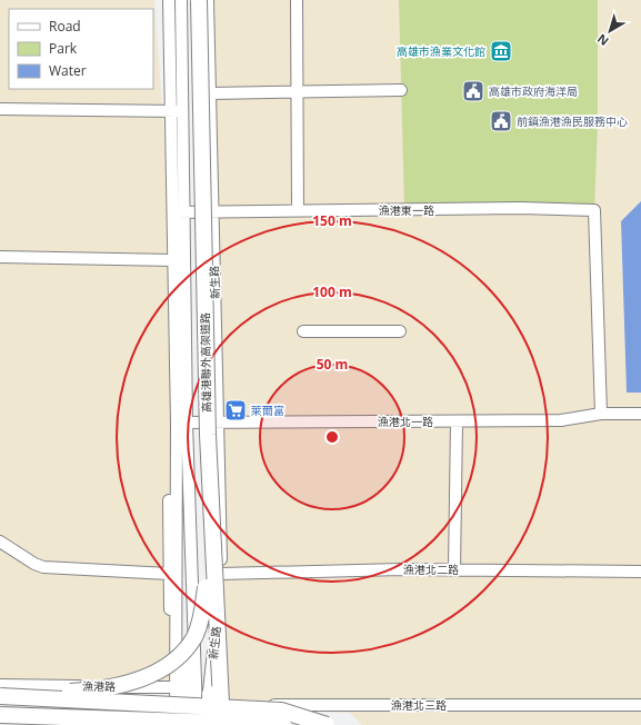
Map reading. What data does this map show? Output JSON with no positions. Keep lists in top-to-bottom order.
{
  "streets": {
    "highway": ["高雄港聯外高架道路"],
    "street": [
      "漁港東一路",
      "新生路",
      "漁港北一路",
      "漁港北二路",
      "漁港路",
      "漁港北三路"
    ]
  },
  "crossings": [
    ["漁港東一路", "新生路"],
    ["漁港東一路", "漁港北一路"],
    ["新生路", "漁港北一路"],
    ["新生路", "漁港北二路"],
    ["新生路", "漁港路"],
    ["新生路", "漁港北三路"]
  ],
  "places": {
    "museum": ["高雄市漁業文化館"],
    "public building": ["高雄市政府海洋局", "前鎮漁港漁民服務中心"],
    "supermarket": ["萊爾富"]
  },
  "legend": ["Road", "Park", "Water"],
  "north": "bottom left",
  "rings": ["150 m", "100 m", "50 m"]
}
